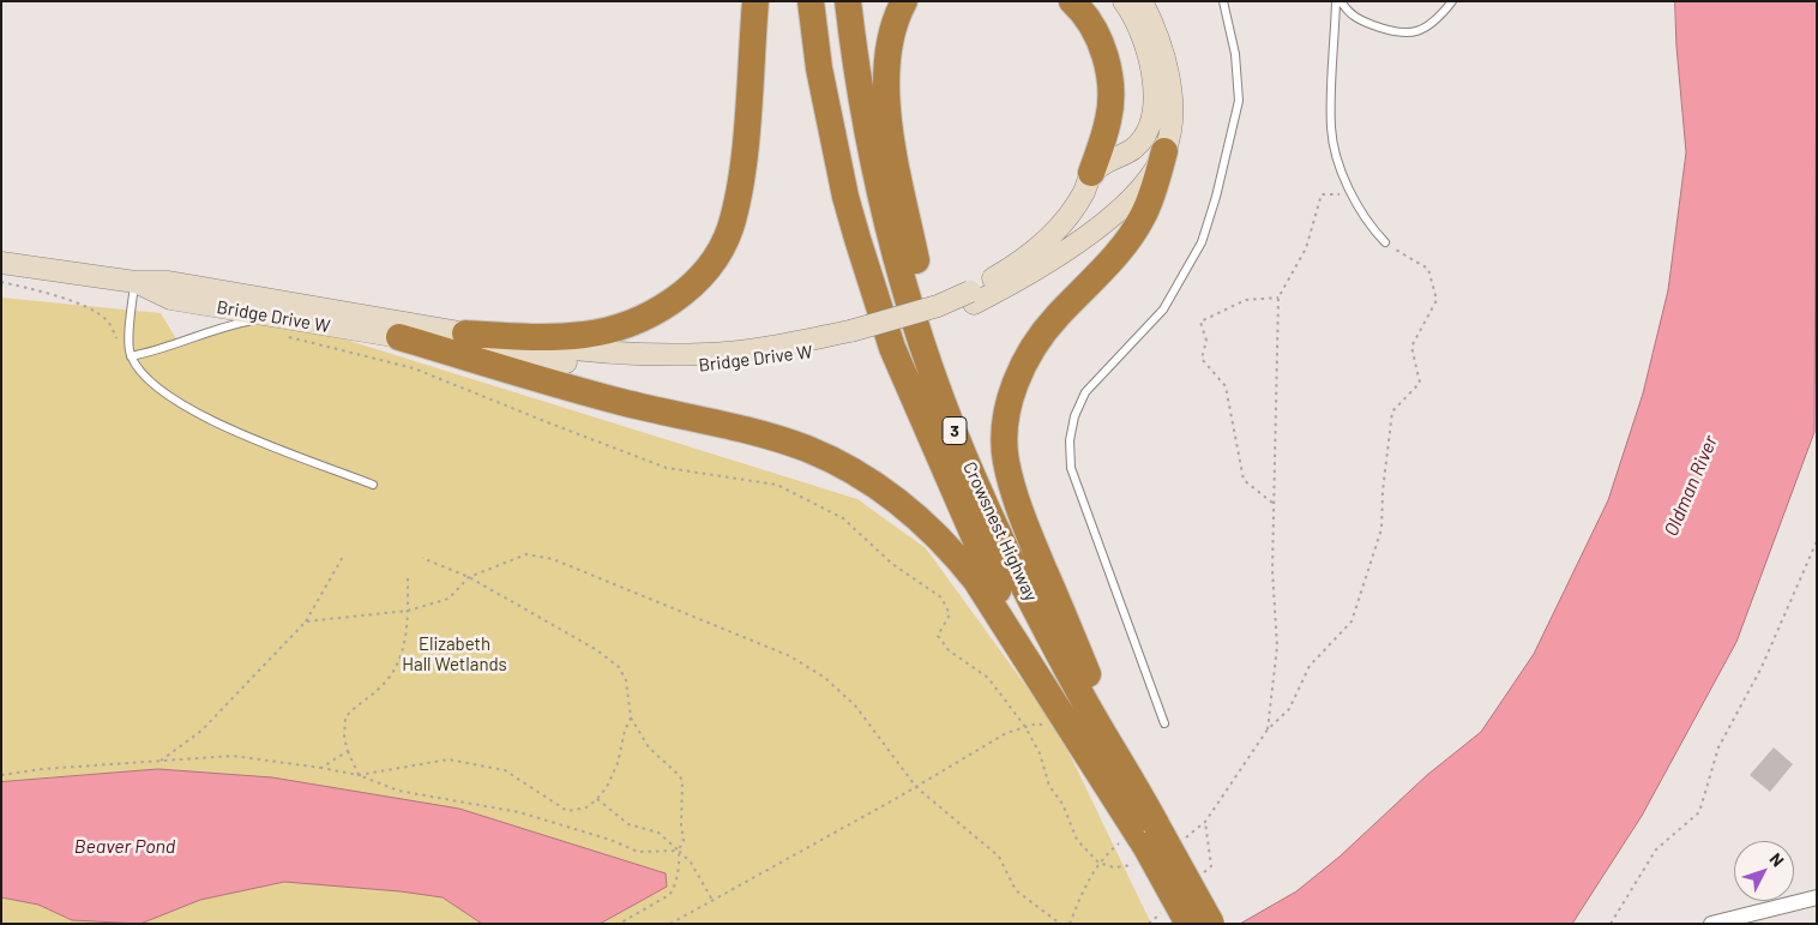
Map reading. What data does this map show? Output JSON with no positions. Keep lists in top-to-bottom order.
{
  "streets": {
    "highway": ["3", "Crowsnest Highway"],
    "street": ["Bridge Drive W"]
  },
  "crossings": [
    ["3", "Crowsnest Highway"]
  ],
  "water": ["Oldman River", "Beaver Pond"],
  "parks": ["Elizabeth Hall Wetlands"],
  "north": "top right"
}
